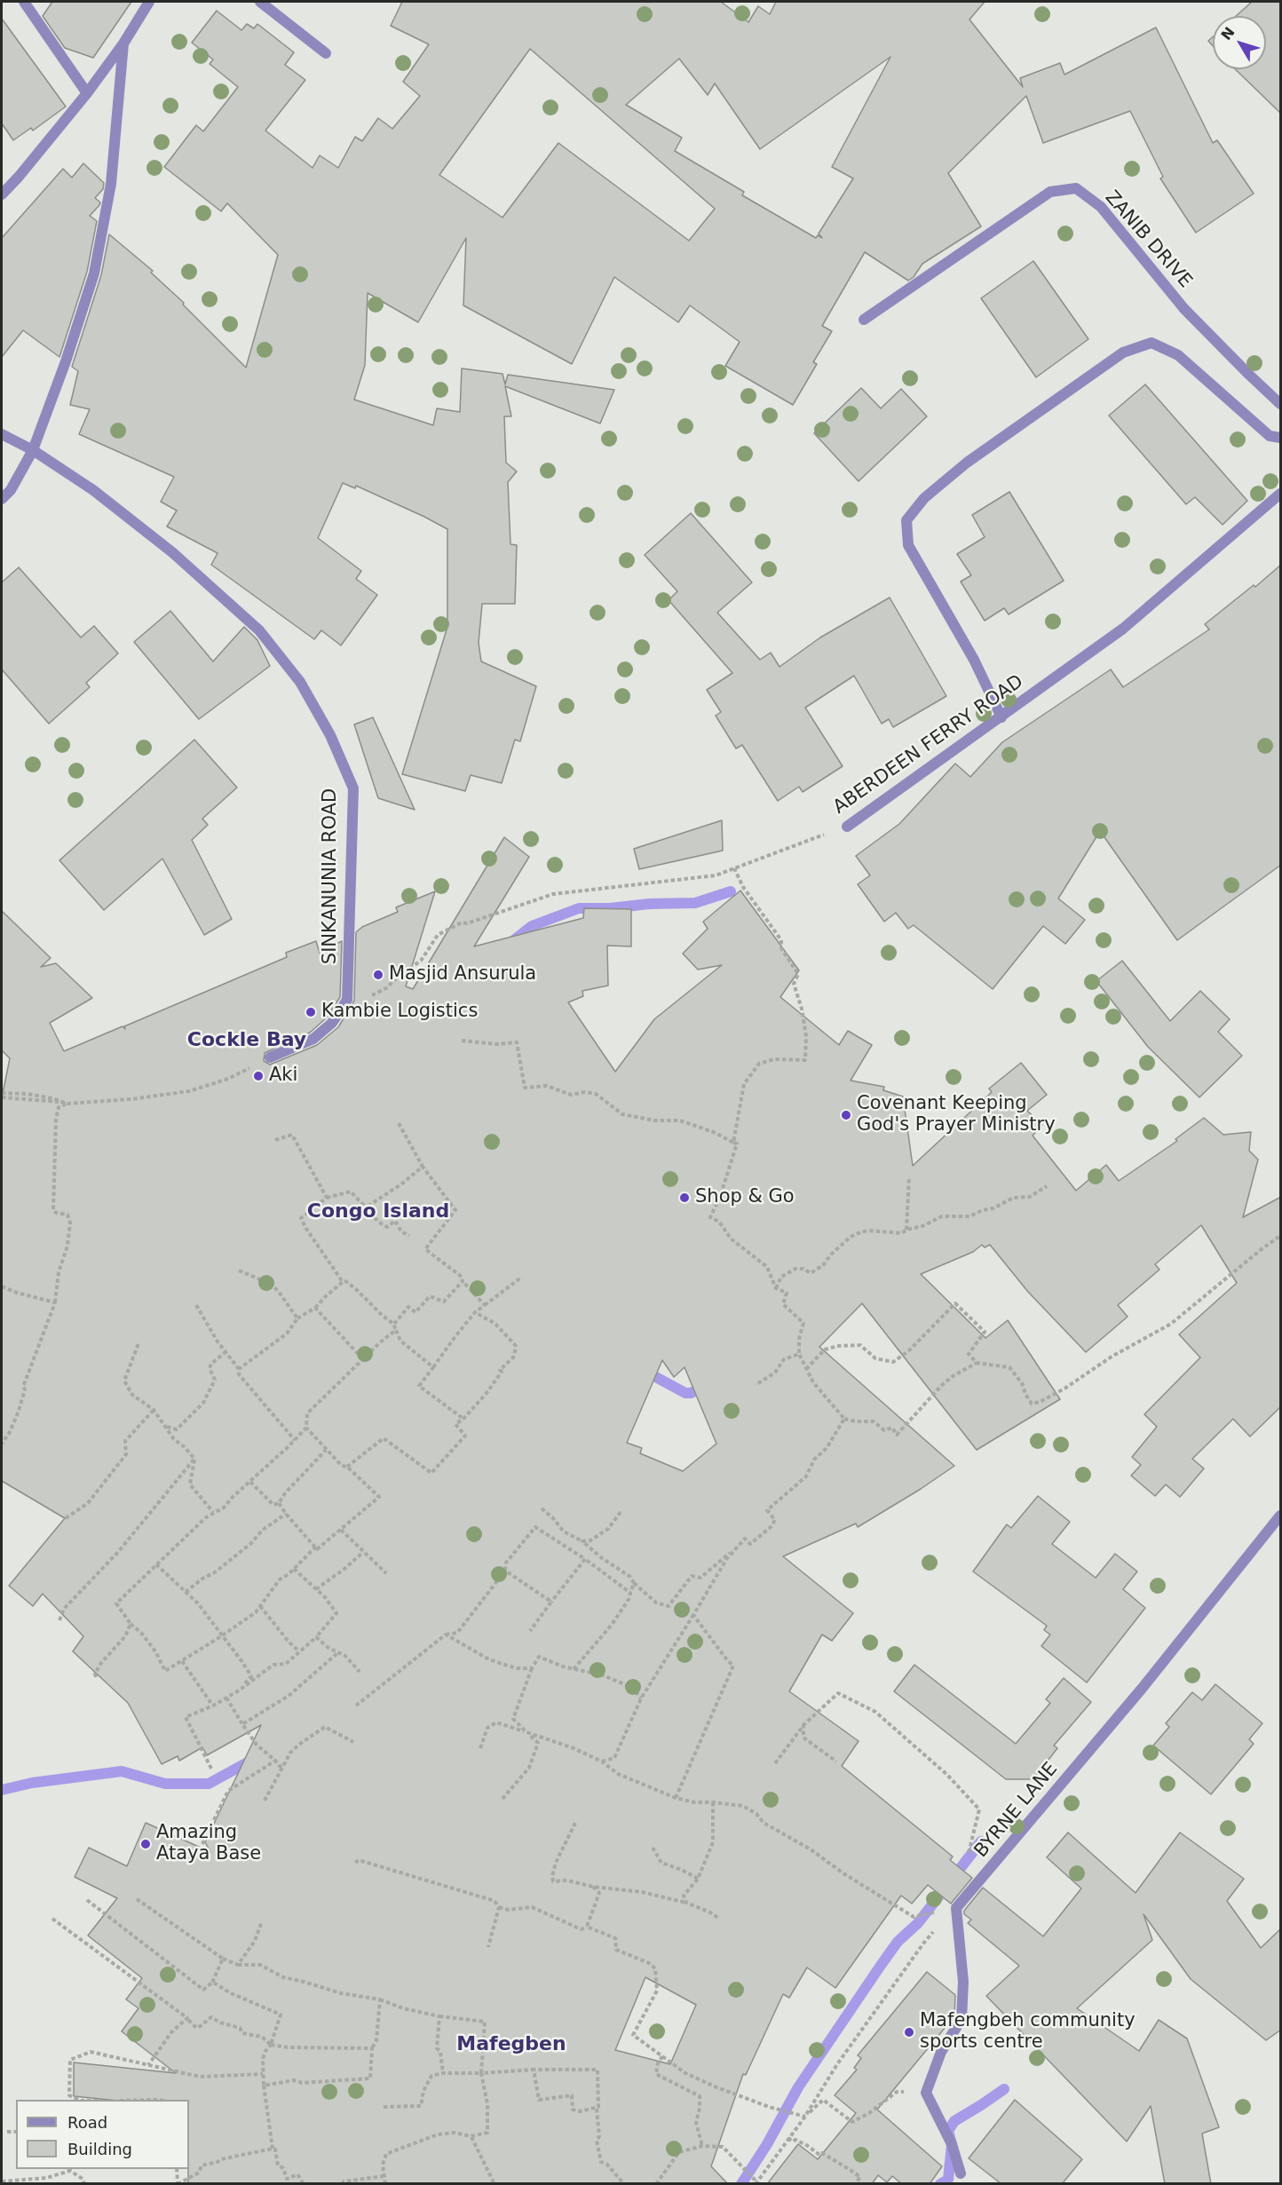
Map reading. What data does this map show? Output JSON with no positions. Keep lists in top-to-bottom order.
{
  "streets": {
    "street": [
      "ZANIB DRIVE",
      "ABERDEEN FERRY ROAD",
      "SINKANUNIA ROAD",
      "BYRNE LANE"
    ]
  },
  "crossings": [
    ["ABERDEEN FERRY ROAD", "SINKANUNIA ROAD"]
  ],
  "districts": ["Cockle Bay", "Congo Island", "Mafegben"],
  "places": [
    "Masjid Ansurula",
    "Kambie Logistics",
    "Aki",
    "Covenant Keeping God's Prayer Ministry",
    "Shop & Go",
    "Amazing Ataya Base",
    "Mafengbeh community sports centre"
  ],
  "legend": ["Road", "Building"],
  "north": "top left"
}
